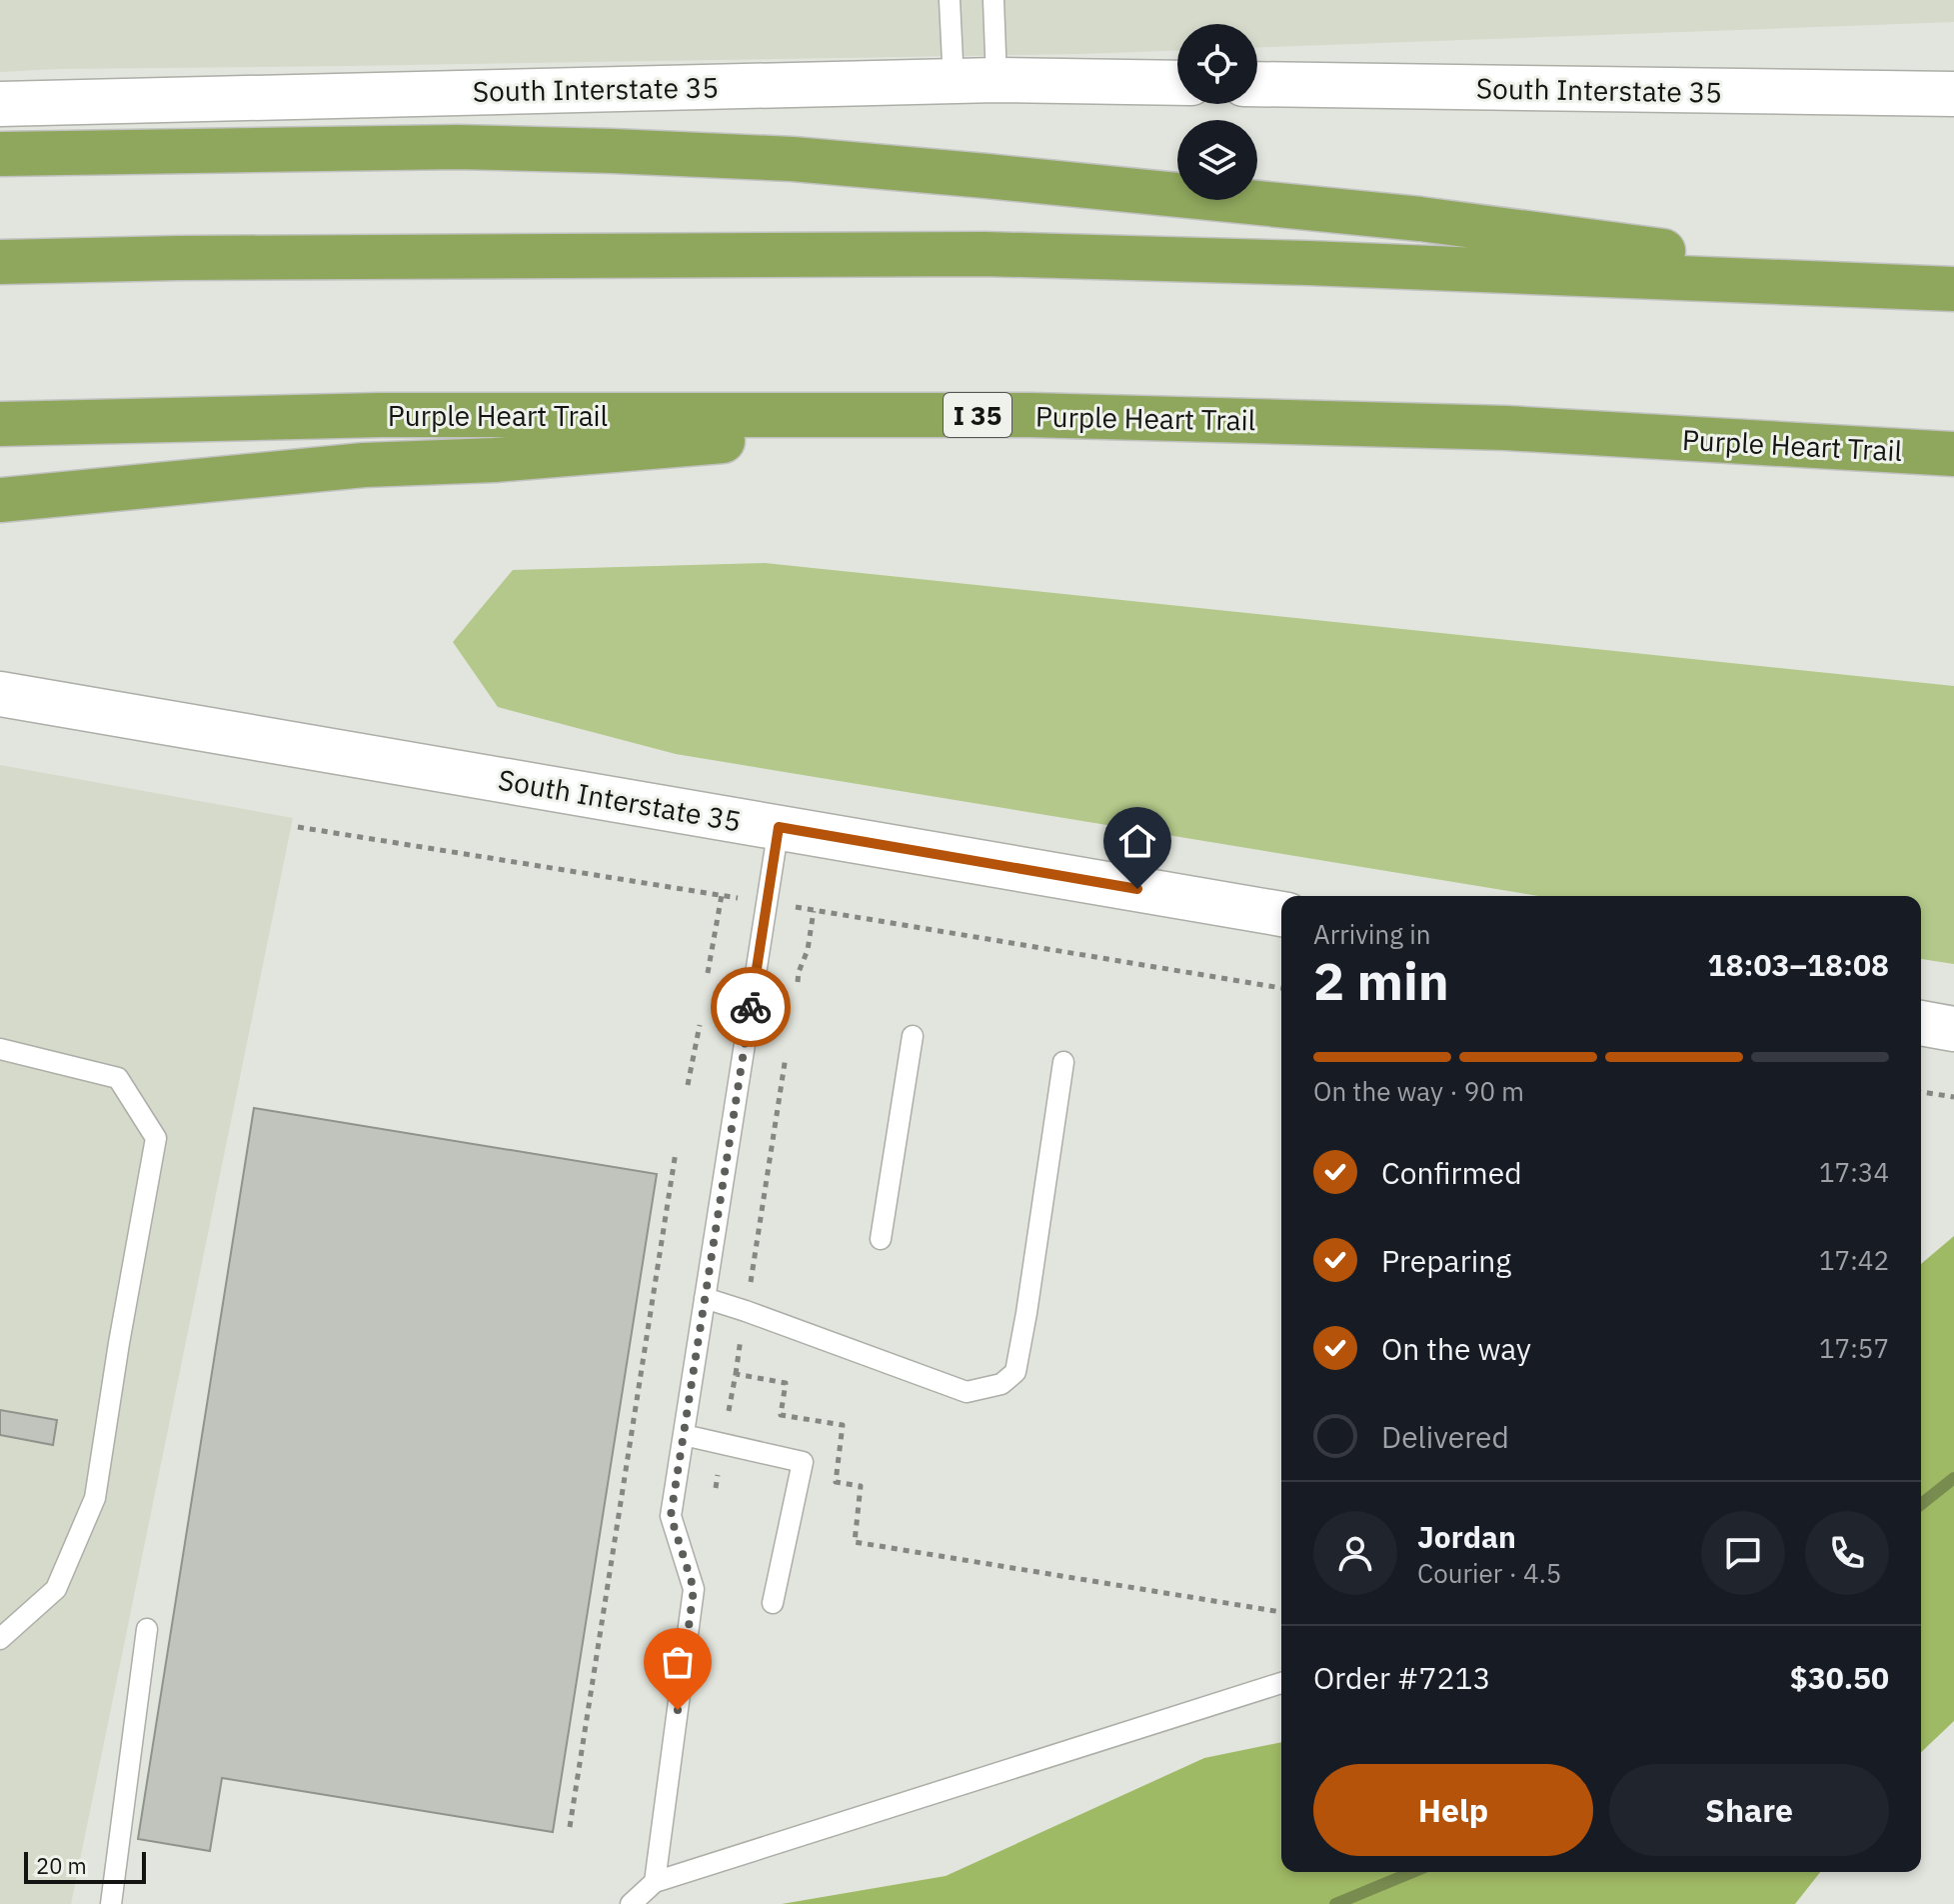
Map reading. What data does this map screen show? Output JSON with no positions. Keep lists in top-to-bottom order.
{
  "streets": {
    "highway": ["Purple Heart Trail", "I 35"],
    "main road": ["South Interstate 35"]
  },
  "scale_bar": "20 m",
  "page": {
    "heading": ["2 min", "Arriving in", "18:03–18:08"],
    "panel": [
      "Jordan",
      "Courier · 4.5",
      "Order #7213",
      "$30.50"
    ],
    "bar": "On the way · 90 m",
    "list": [
      ["Confirmed", "17:34"],
      ["Preparing", "17:42"],
      ["On the way", "17:57"],
      "Delivered"
    ],
    "buttons": ["Help", "Share"],
    "scale": "20 m"
  }
}
